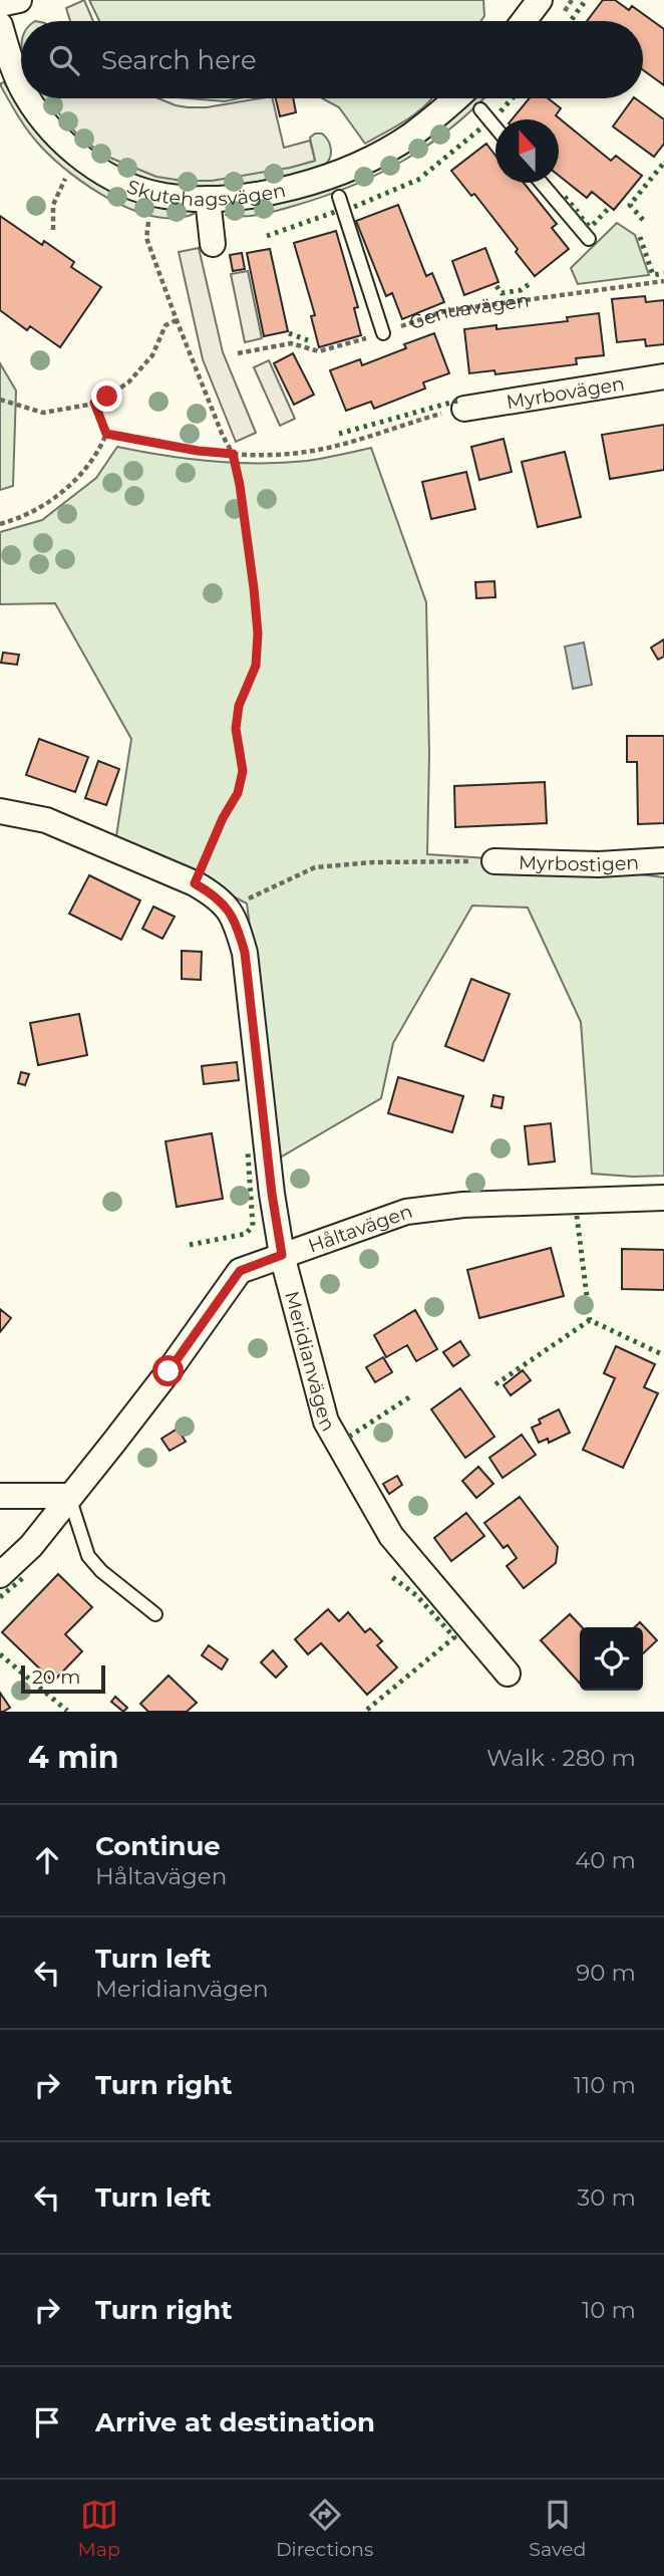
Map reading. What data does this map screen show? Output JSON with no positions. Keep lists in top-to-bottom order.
{
  "streets": {
    "street": [
      "Skutehagsvägen",
      "Myrbovägen",
      "Myrbostigen",
      "Håltavägen",
      "Meridianvägen"
    ],
    "path": ["Genuavägen"]
  },
  "crossings": [
    ["Håltavägen", "Meridianvägen"]
  ],
  "scale_bar": "20 m",
  "north": "top",
  "page": {
    "search": "Search here",
    "scale": "20 m",
    "heading": ["4 min", "Walk · 280 m"],
    "list": [
      ["Continue", "Håltavägen", "40 m"],
      ["Turn left", "Meridianvägen", "90 m"],
      ["Turn right", "110 m"],
      ["Turn left", "30 m"],
      ["Turn right", "10 m"],
      "Arrive at destination"
    ],
    "nav": ["Map", "Directions", "Saved"]
  }
}
